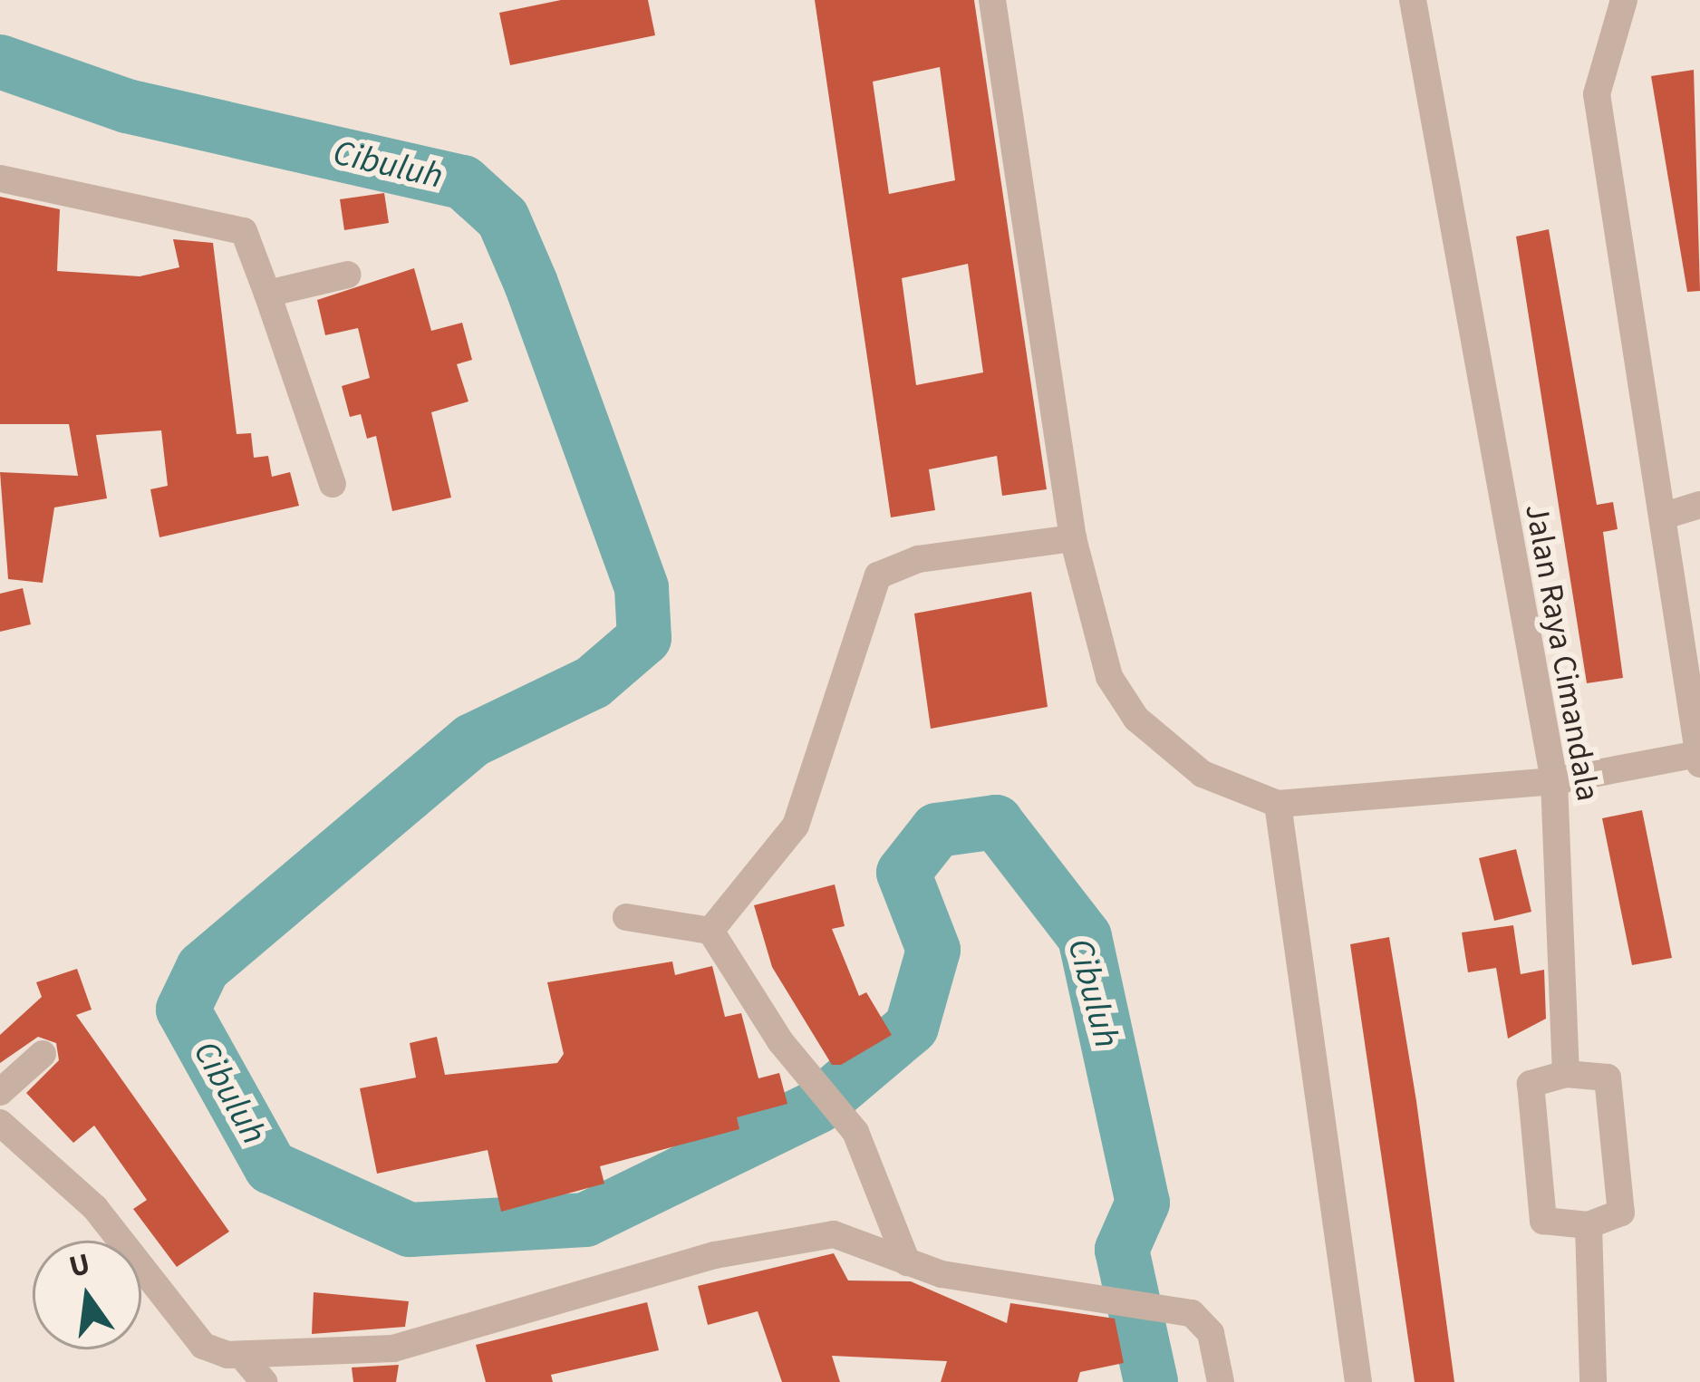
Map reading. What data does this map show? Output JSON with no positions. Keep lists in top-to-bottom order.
{
  "streets": {
    "street": ["Jalan Raya Cimandala"]
  },
  "water": ["Cibuluh"],
  "north": "top"
}
